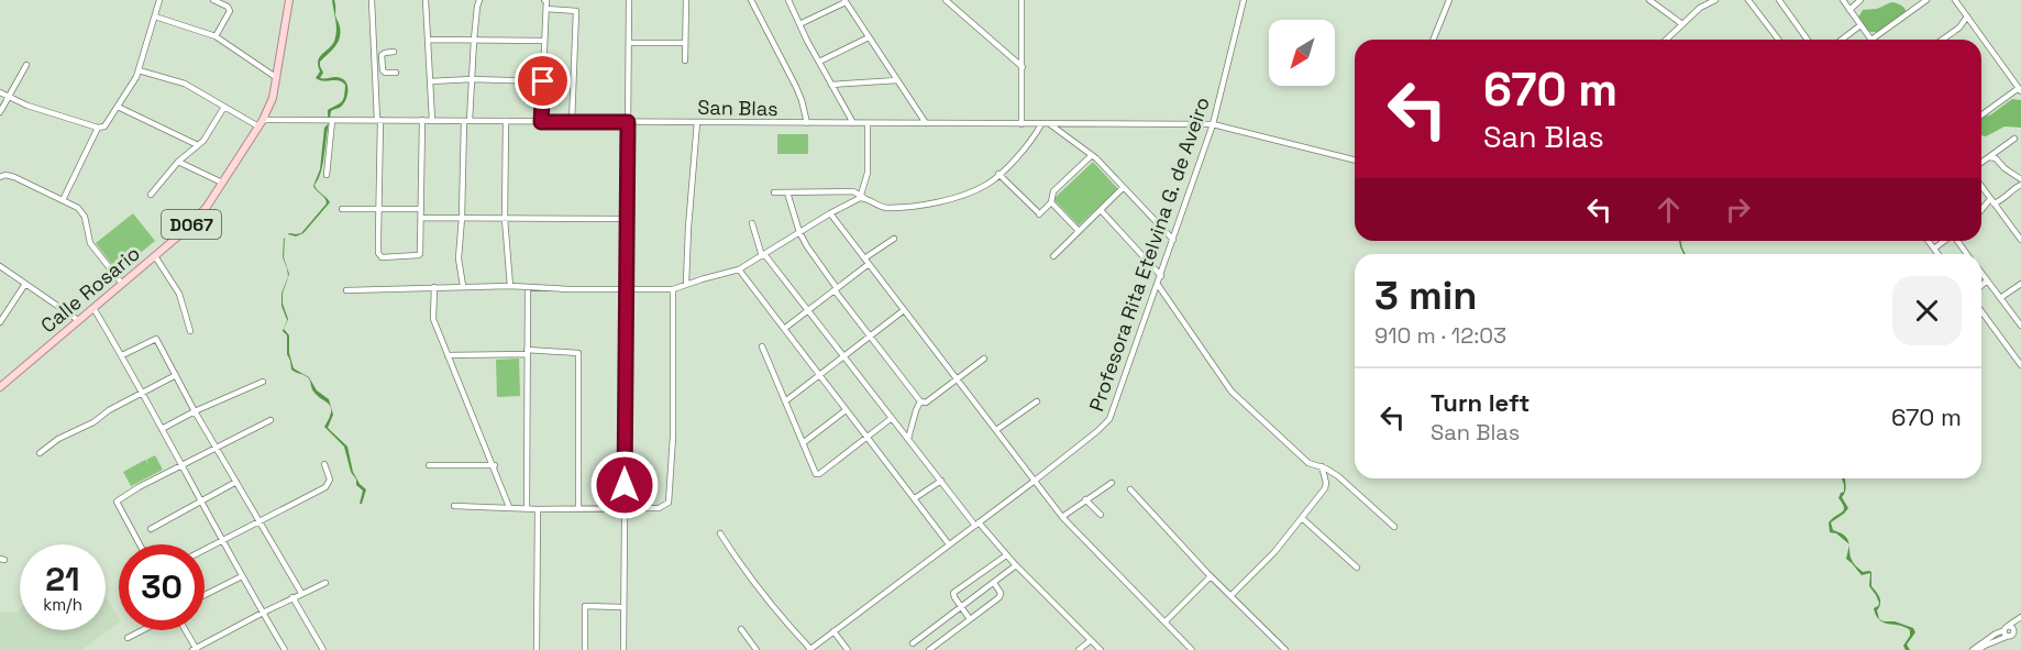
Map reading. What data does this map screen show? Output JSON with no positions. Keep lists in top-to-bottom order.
{
  "streets": {
    "main road": ["D067", "Calle Rosario"],
    "street": ["San Blas", "Profesora Rita Etelvina G. de Aveiro"]
  },
  "crossings": [
    ["San Blas", "Profesora Rita Etelvina G. de Aveiro"],
    ["San Blas", "Calle Rosario"]
  ],
  "north": "bottom left",
  "page": {
    "turn": ["670 m", "San Blas"],
    "heading": ["3 min", "910 m · 12:03"],
    "list": [
      {
        "name": "Turn left",
        "note": "San Blas",
        "value": "670 m"
      }
    ],
    "speed": "21 km/h",
    "limit": "30"
  }
}
